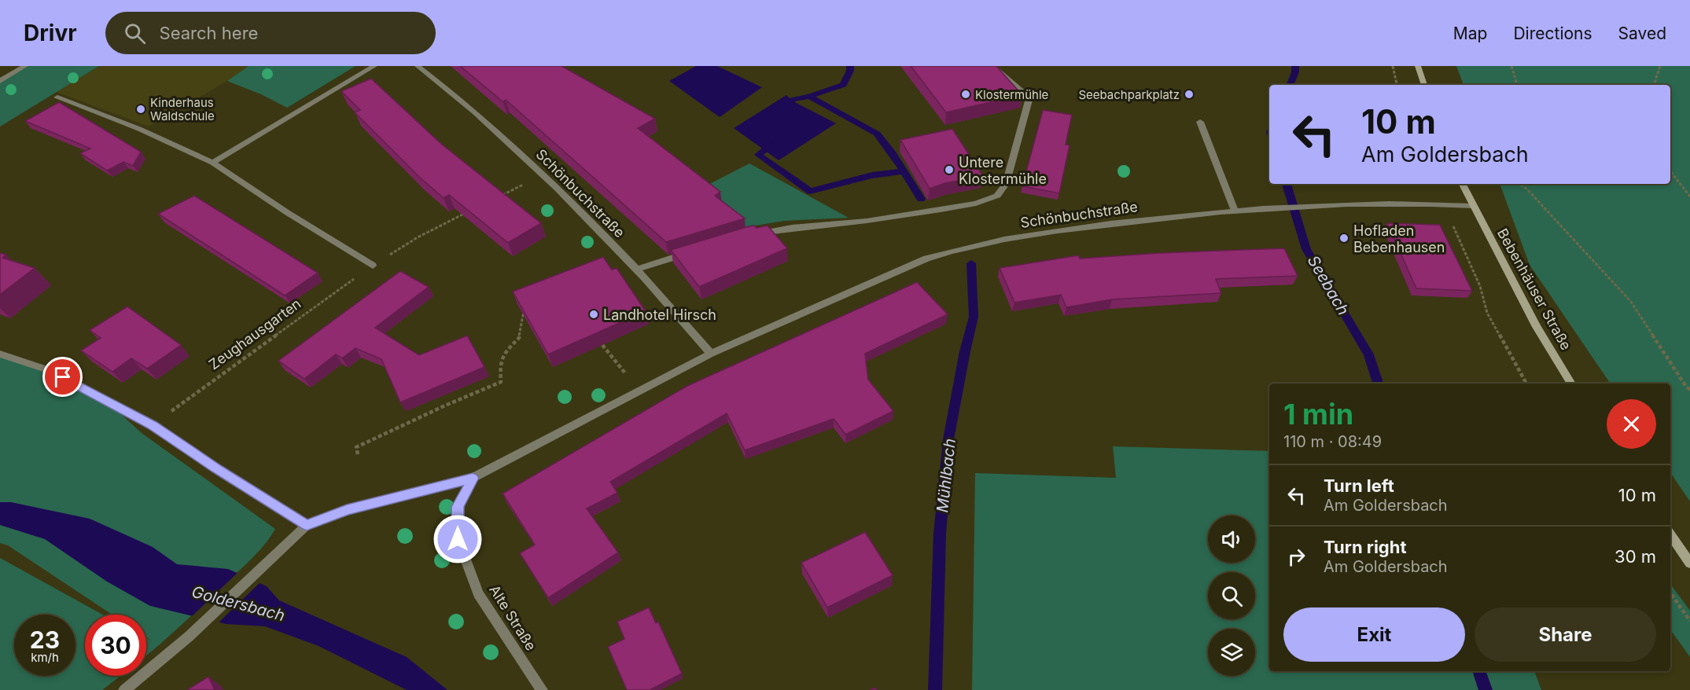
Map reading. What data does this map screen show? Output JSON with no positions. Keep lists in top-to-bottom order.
{
  "streets": {
    "main road": ["Bebenhäuser Straße"],
    "street": ["Schönbuchstraße", "Alte Straße"],
    "path": ["Zeughausgarten"]
  },
  "crossings": [
    ["Schönbuchstraße", "Bebenhäuser Straße"],
    ["Schönbuchstraße", "Alte Straße"]
  ],
  "water": ["Seebach", "Mühlbach", "Goldersbach"],
  "places": [
    "Klostermühle",
    "Seebachparkplatz",
    "Kinderhaus Waldschule",
    "Untere Klostermühle",
    "Hofladen Bebenhausen",
    "Landhotel Hirsch"
  ],
  "page": {
    "header": "Drivr",
    "search": "Search here",
    "nav": ["Map", "Directions", "Saved"],
    "turn": ["10 m", "Am Goldersbach"],
    "heading": ["1 min", "110 m · 08:49"],
    "list": [
      {
        "name": "Turn left",
        "note": "Am Goldersbach",
        "value": "10 m"
      },
      {
        "name": "Turn right",
        "note": "Am Goldersbach",
        "value": "30 m"
      }
    ],
    "buttons": ["Exit", "Share"],
    "speed": "23 km/h",
    "limit": "30"
  }
}
